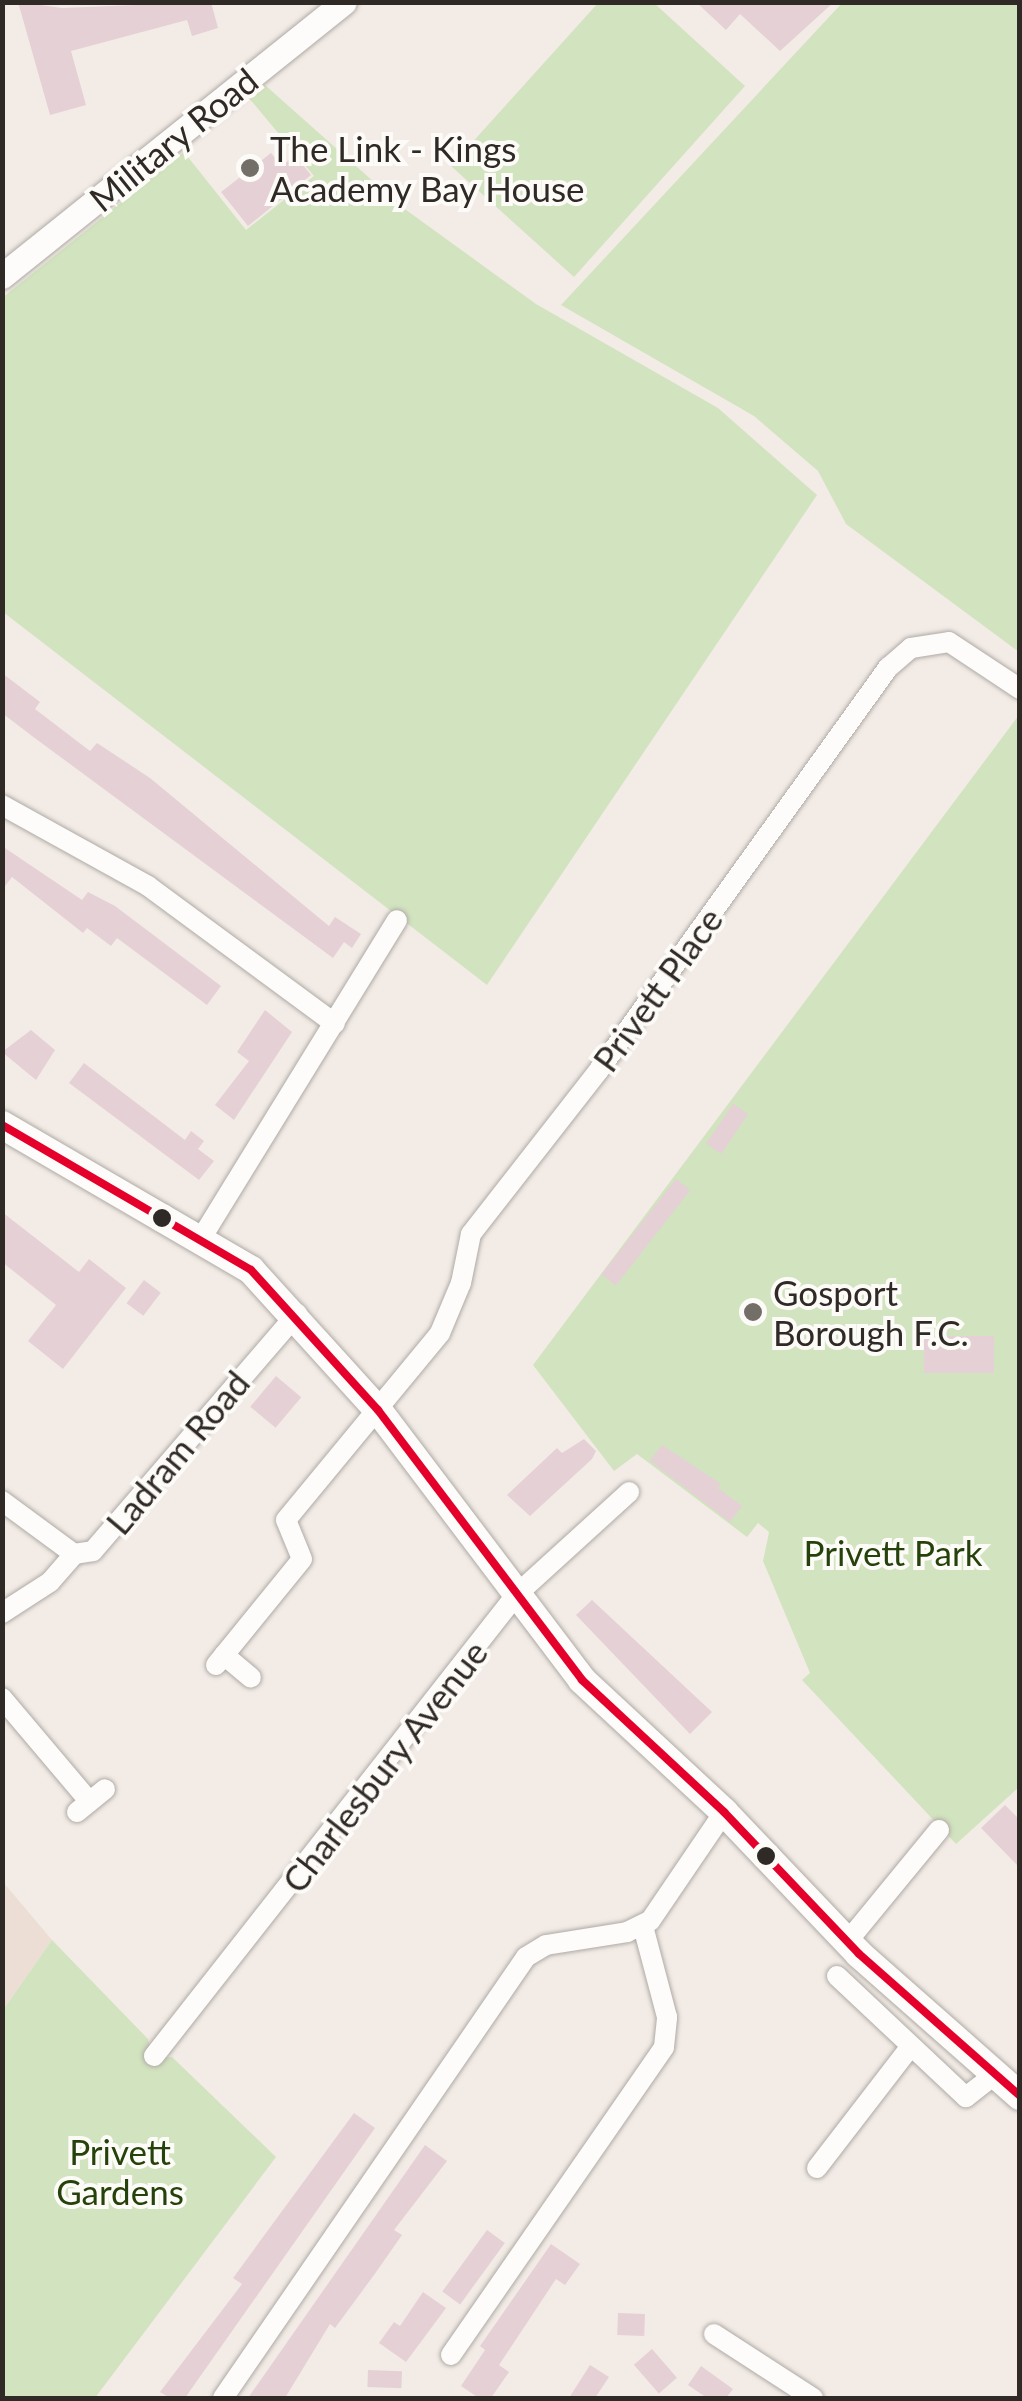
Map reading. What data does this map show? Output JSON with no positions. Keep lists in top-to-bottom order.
{
  "streets": {
    "street": [
      "Military Road",
      "Privett Place",
      "Ladram Road",
      "Charlesbury Avenue"
    ]
  },
  "parks": ["Privett Park", "Privett Gardens"],
  "places": ["The Link - Kings Academy Bay House", "Gosport Borough F.C."]
}
